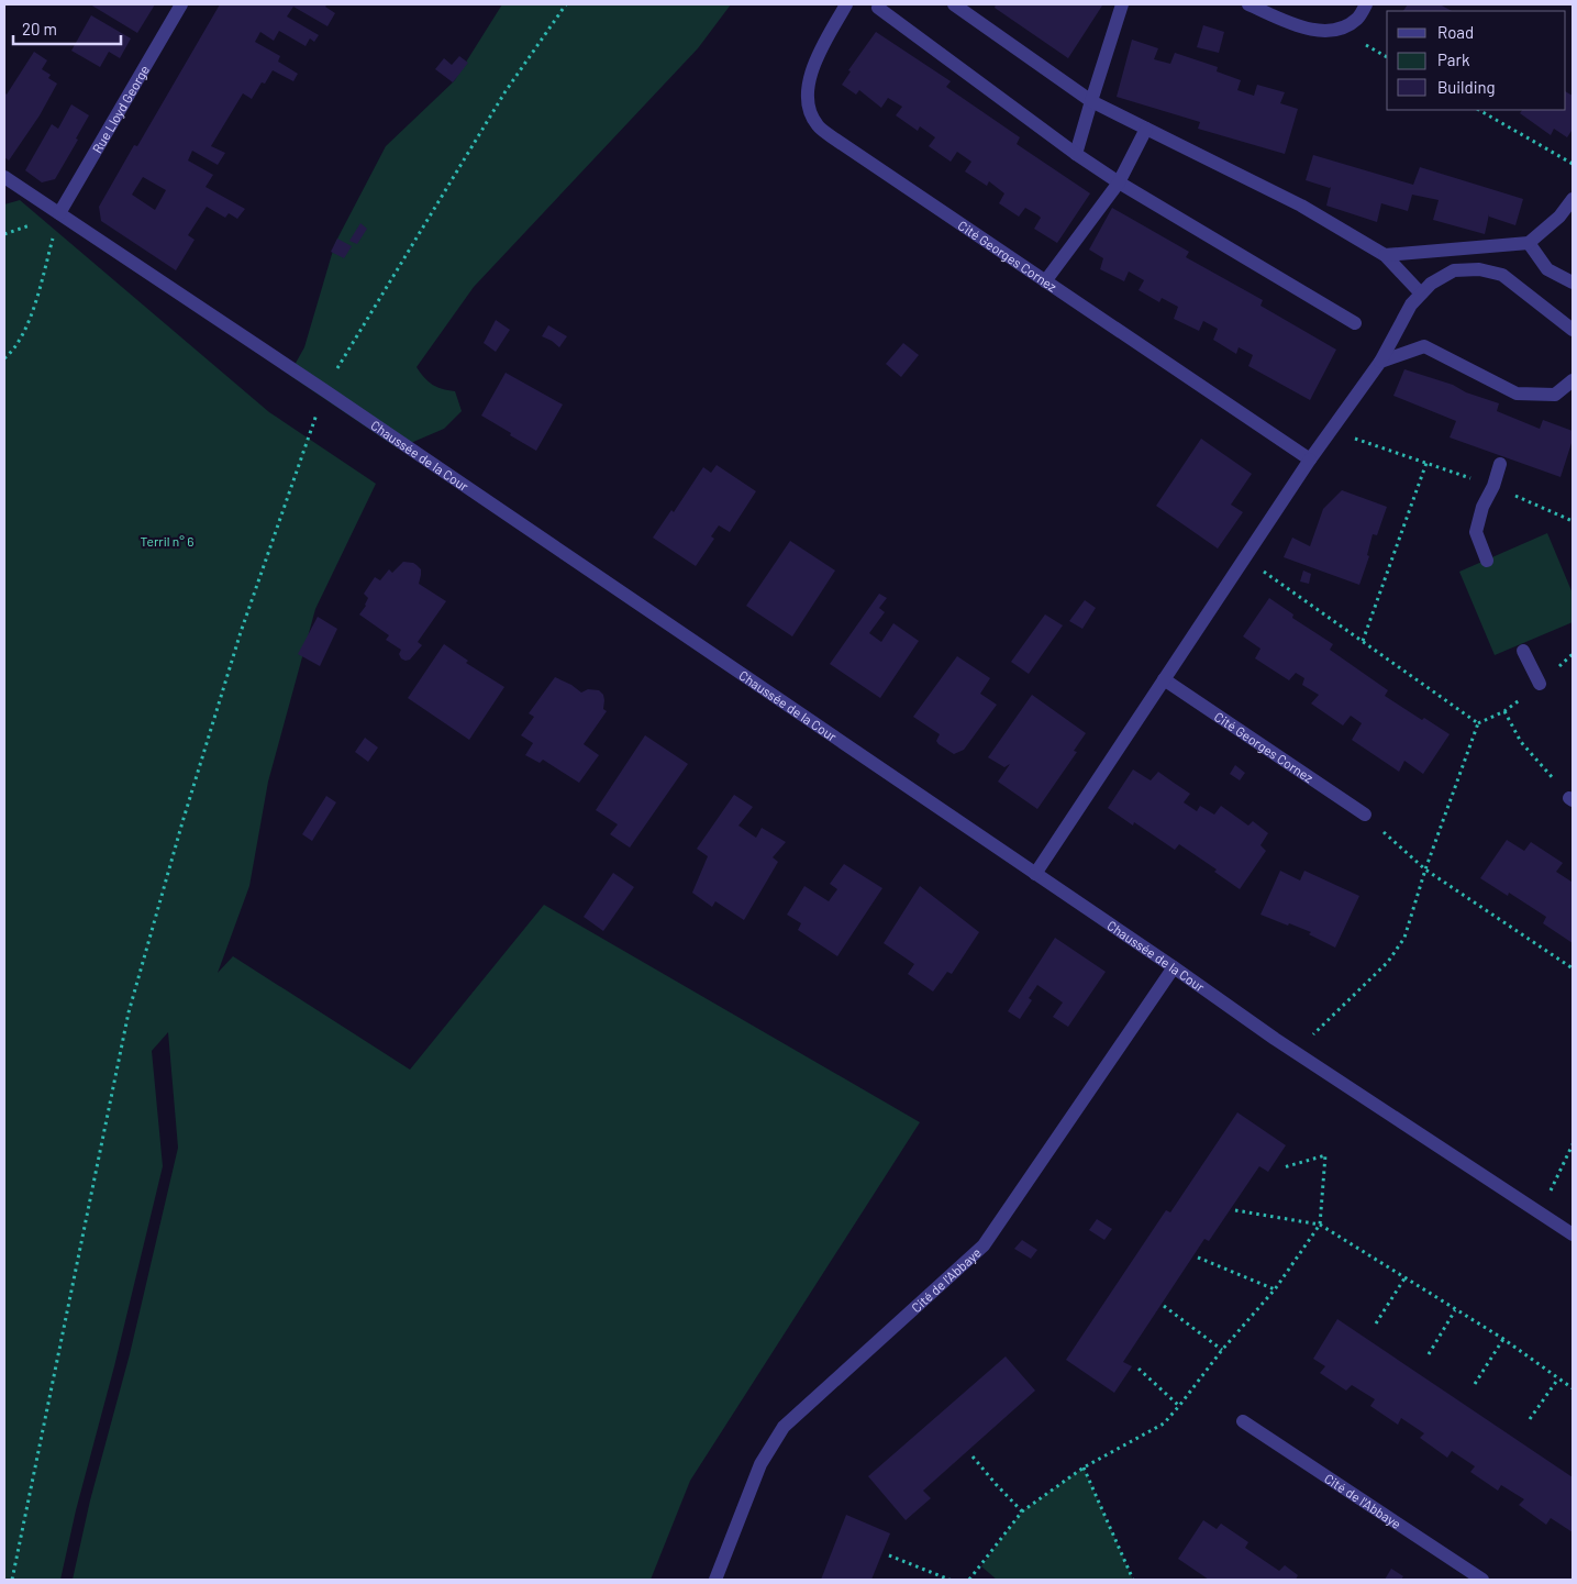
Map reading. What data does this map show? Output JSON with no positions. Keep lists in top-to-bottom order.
{
  "streets": {
    "street": [
      "Rue Lloyd George",
      "Cité Georges Cornez",
      "Chaussée de la Cour",
      "Cité de l'Abbaye"
    ]
  },
  "crossings": [
    ["Rue Lloyd George", "Chaussée de la Cour"],
    ["Chaussée de la Cour", "Cité de l'Abbaye"]
  ],
  "parks": ["Terril n° 6"],
  "legend": ["Road", "Park", "Building"],
  "scale_bar": "20 m"
}
